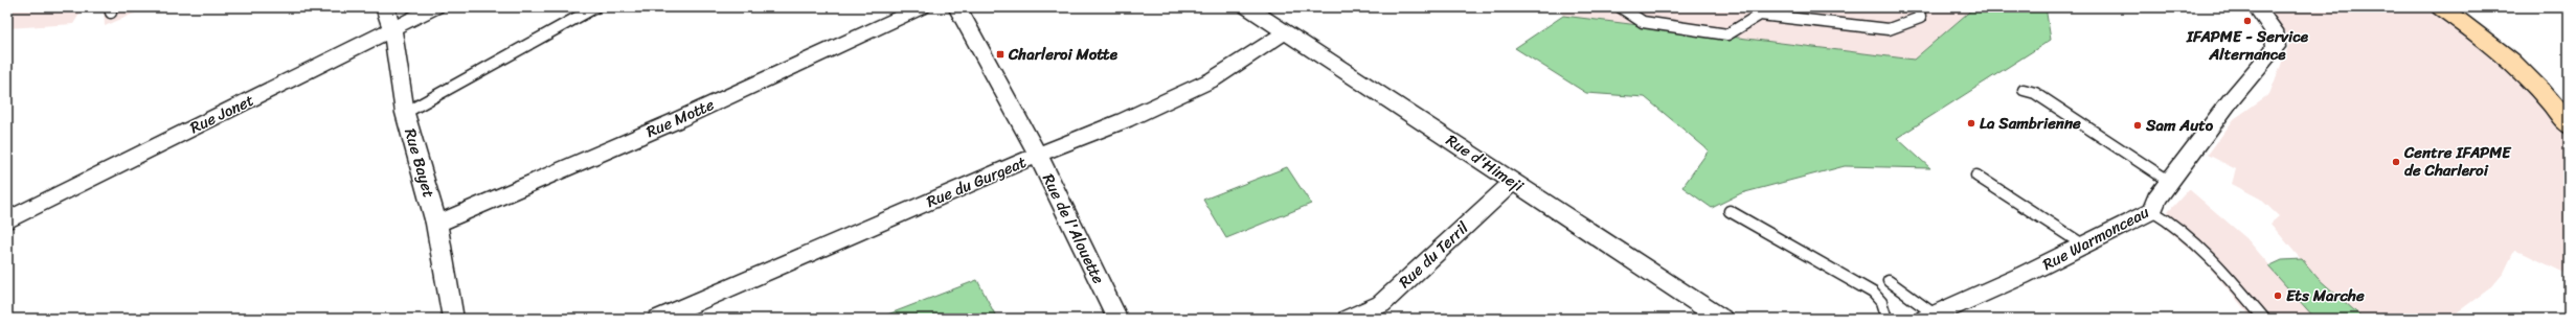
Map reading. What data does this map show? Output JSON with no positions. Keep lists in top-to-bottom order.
{
  "streets": {
    "street": [
      "Rue Jonet",
      "Rue Motte",
      "Rue Bayet",
      "Rue d'Himeji",
      "Rue du Gurgeat",
      "Rue de l'Alouette",
      "Rue Warmonceau",
      "Rue du Terril"
    ]
  },
  "crossings": [
    ["Rue Jonet", "Rue Bayet"],
    ["Rue Motte", "Rue Bayet"],
    ["Rue d'Himeji", "Rue du Gurgeat"],
    ["Rue d'Himeji", "Rue du Terril"],
    ["Rue du Gurgeat", "Rue de l'Alouette"]
  ],
  "places": {
    "other": [
      "IFAPME - Service Alternance",
      "La Sambrienne",
      "Sam Auto",
      "Centre IFAPME de Charleroi",
      "Ets Marche"
    ],
    "transit": ["Charleroi Motte"]
  }
}
